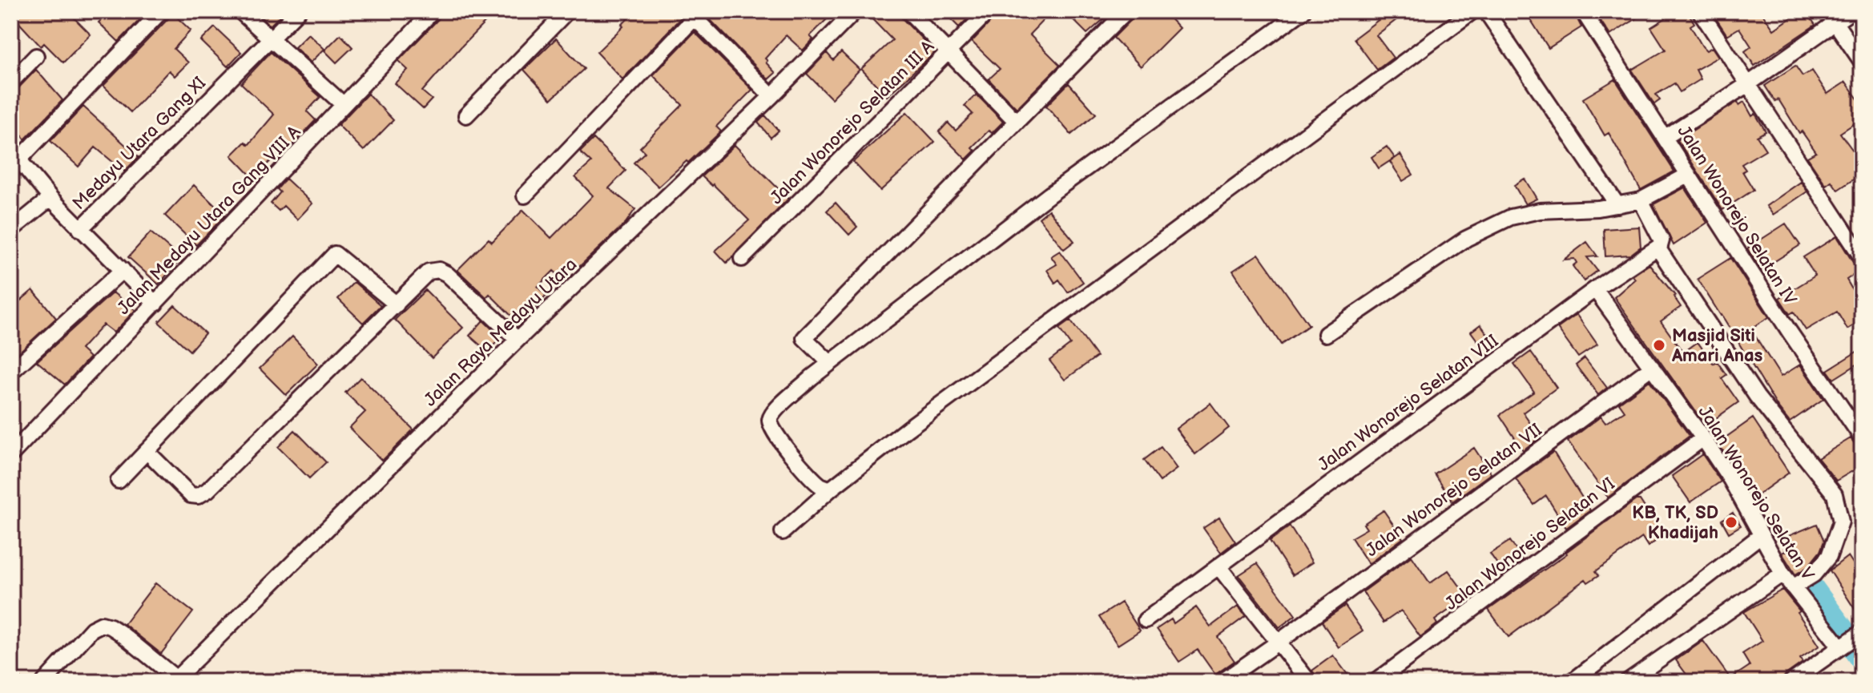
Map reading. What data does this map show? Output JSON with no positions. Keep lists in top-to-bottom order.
{
  "streets": {
    "street": [
      "Jalan Wonorejo Selatan III A",
      "Medayu Utara Gang XI",
      "Jalan Wonorejo Selatan IV",
      "Jalan Medayu Utara Gang VIII A",
      "Jalan Raya Medayu Utara",
      "Jalan Wonorejo Selatan VIII",
      "Jalan Wonorejo Selatan VII",
      "Jalan Wonorejo Selatan V",
      "Jalan Wonorejo Selatan VI"
    ]
  },
  "crossings": [
    ["Jalan Wonorejo Selatan VIII", "Jalan Wonorejo Selatan V"],
    ["Jalan Wonorejo Selatan VII", "Jalan Wonorejo Selatan V"],
    ["Jalan Wonorejo Selatan V", "Jalan Wonorejo Selatan VI"]
  ],
  "places": ["Masjid Siti Amari Anas", "KB, TK, SD Khadijah"]
}
